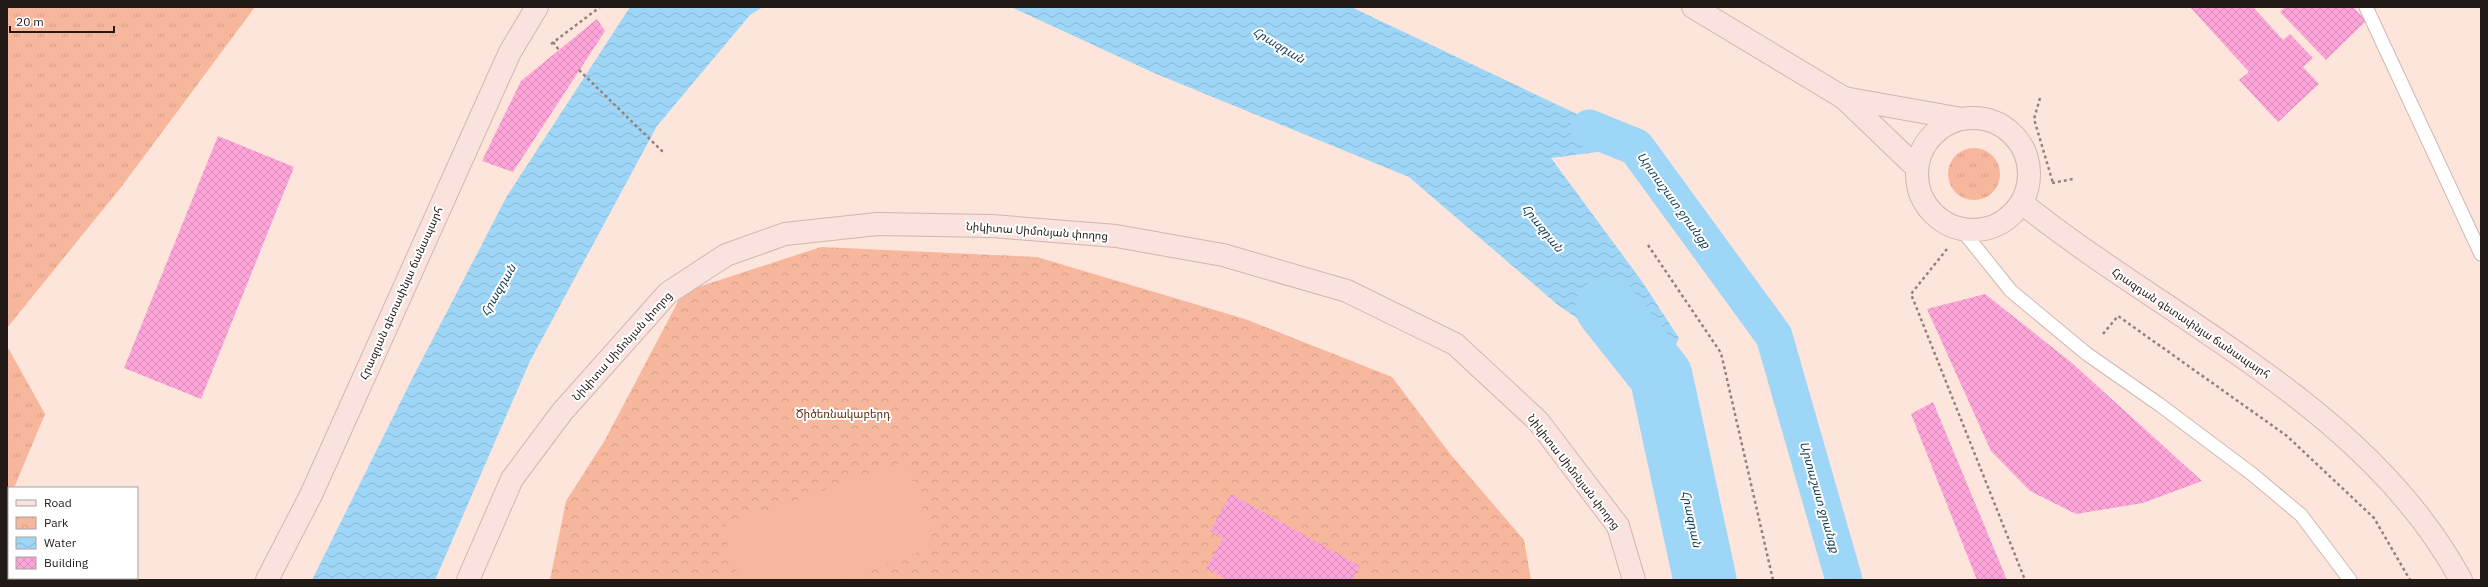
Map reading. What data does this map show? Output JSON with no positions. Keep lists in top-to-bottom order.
{
  "streets": {
    "street": ["Նիկիտա Սիմոնյան փողոց", "Հրազդան գետափնյա ճանապարհ"]
  },
  "water": ["Հրազդան", "Արտաշատ ջրանցք"],
  "parks": ["Ծիծեռնակաբերդ"],
  "legend": [
    "Road",
    "Park",
    "Water",
    "Building"
  ],
  "scale_bar": "20 m"
}
